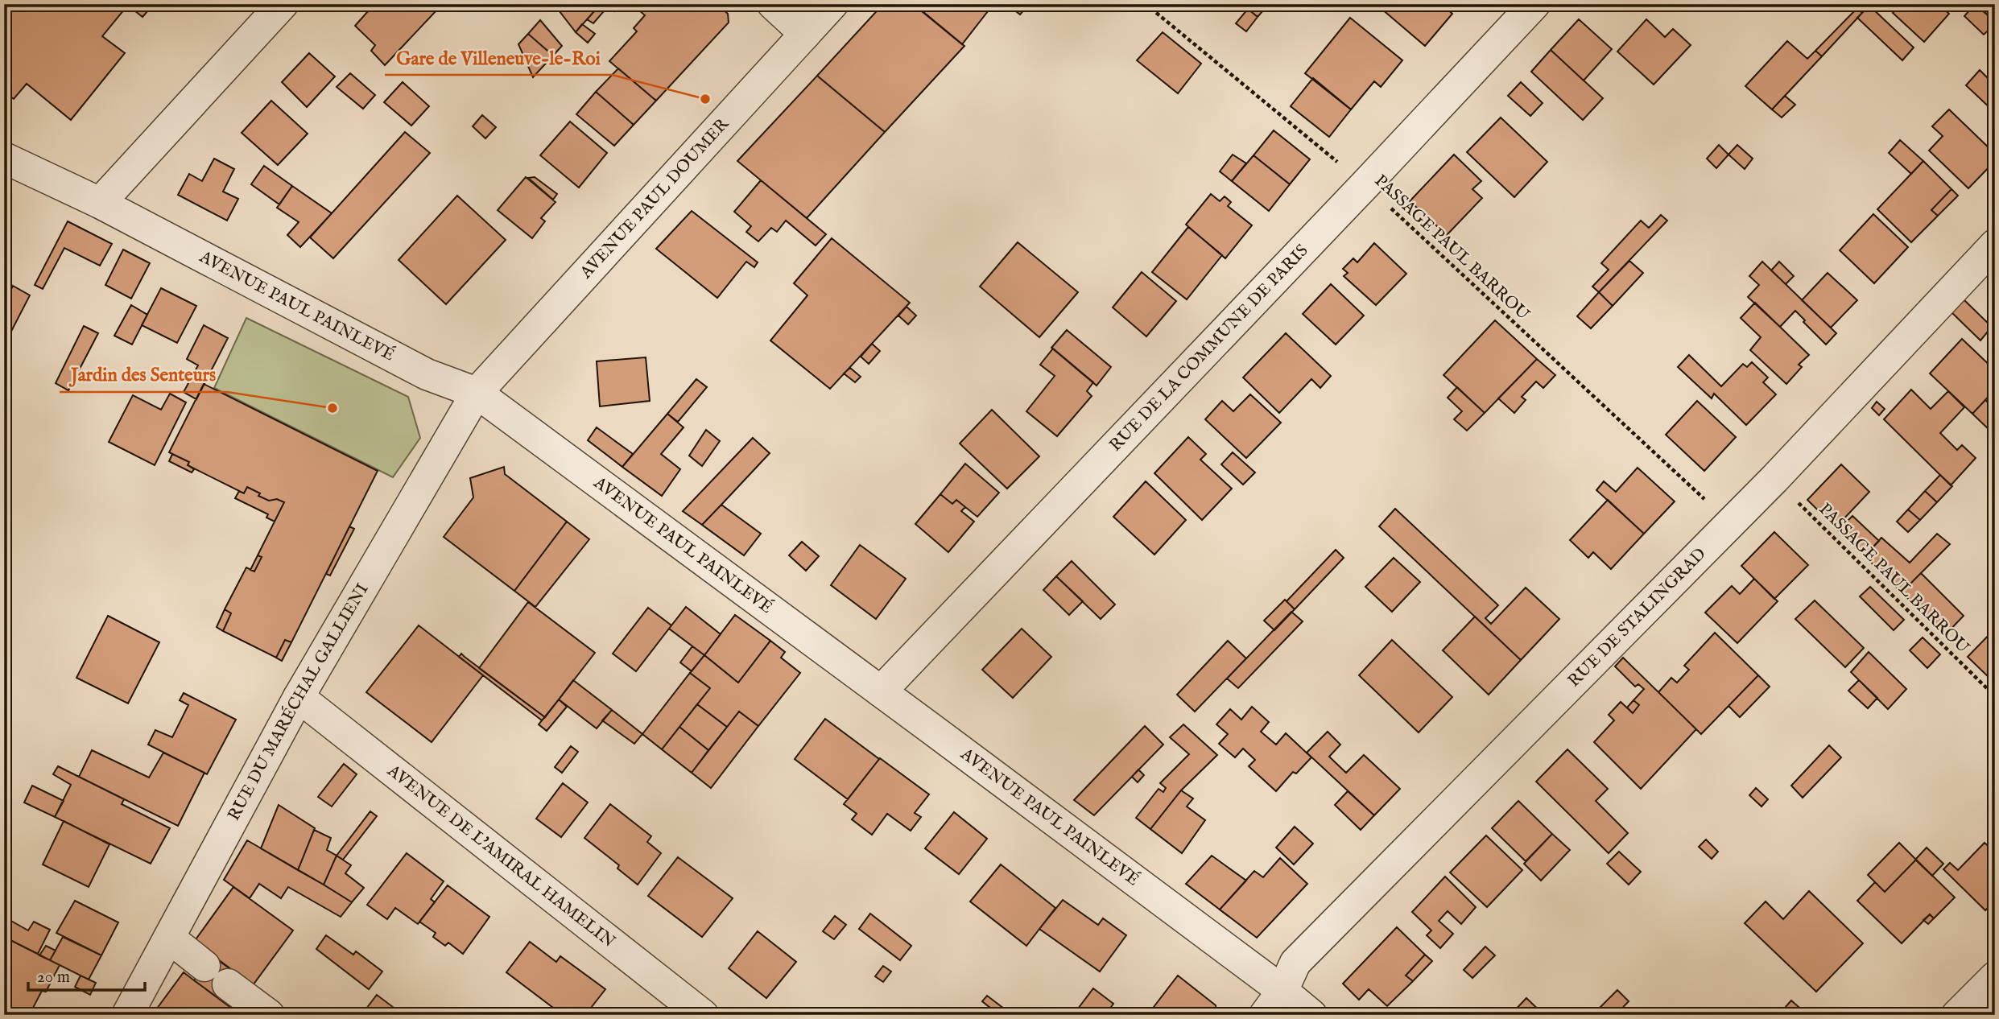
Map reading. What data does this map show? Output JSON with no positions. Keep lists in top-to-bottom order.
{
  "streets": {
    "street": [
      "AVENUE PAUL DOUMER",
      "AVENUE PAUL PAINLEVÉ",
      "RUE DE LA COMMUNE DE PARIS",
      "RUE DE STALINGRAD",
      "RUE DU MARÉCHAL GALLIENI",
      "AVENUE DE L'AMIRAL HAMELIN"
    ],
    "path": ["PASSAGE PAUL BARROU"]
  },
  "crossings": [
    ["AVENUE PAUL DOUMER", "AVENUE PAUL PAINLEVÉ"],
    ["AVENUE PAUL DOUMER", "RUE DU MARÉCHAL GALLIENI"],
    ["PASSAGE PAUL BARROU", "RUE DE LA COMMUNE DE PARIS"],
    ["PASSAGE PAUL BARROU", "RUE DE STALINGRAD"],
    ["AVENUE PAUL PAINLEVÉ", "RUE DE LA COMMUNE DE PARIS"],
    ["AVENUE PAUL PAINLEVÉ", "RUE DE STALINGRAD"],
    ["AVENUE PAUL PAINLEVÉ", "RUE DU MARÉCHAL GALLIENI"],
    ["RUE DU MARÉCHAL GALLIENI", "AVENUE DE L'AMIRAL HAMELIN"]
  ],
  "places": ["Gare de Villeneuve-le-Roi", "Jardin des Senteurs"],
  "scale_bar": "20 m"
}
